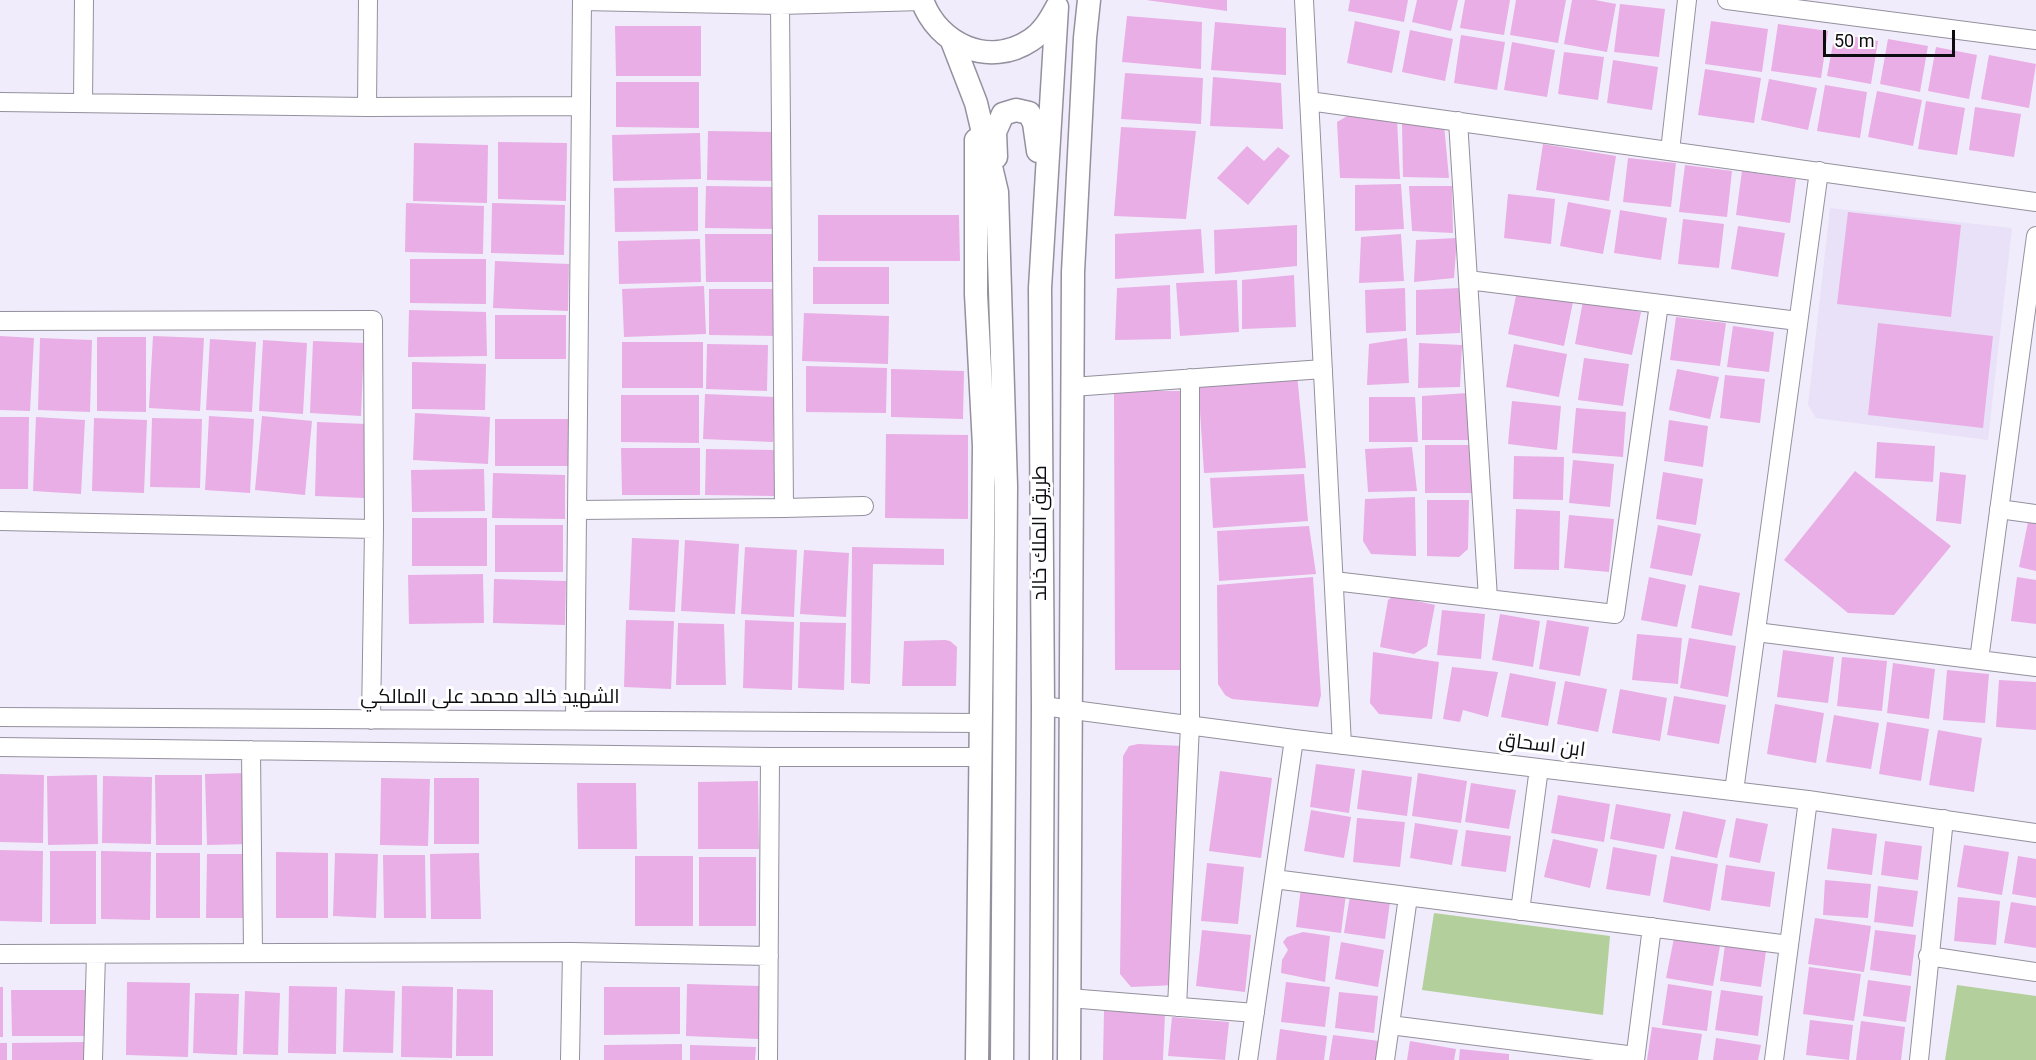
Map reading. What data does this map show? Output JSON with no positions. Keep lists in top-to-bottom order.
{
  "streets": {
    "main road": ["طريق الملك خالد"],
    "street": ["الشهيد خالد محمد على المالكي", "ابن اسحاق"]
  },
  "crossings": [
    ["طريق الملك خالد", "ابن اسحاق"]
  ],
  "scale_bar": "50 m"
}
